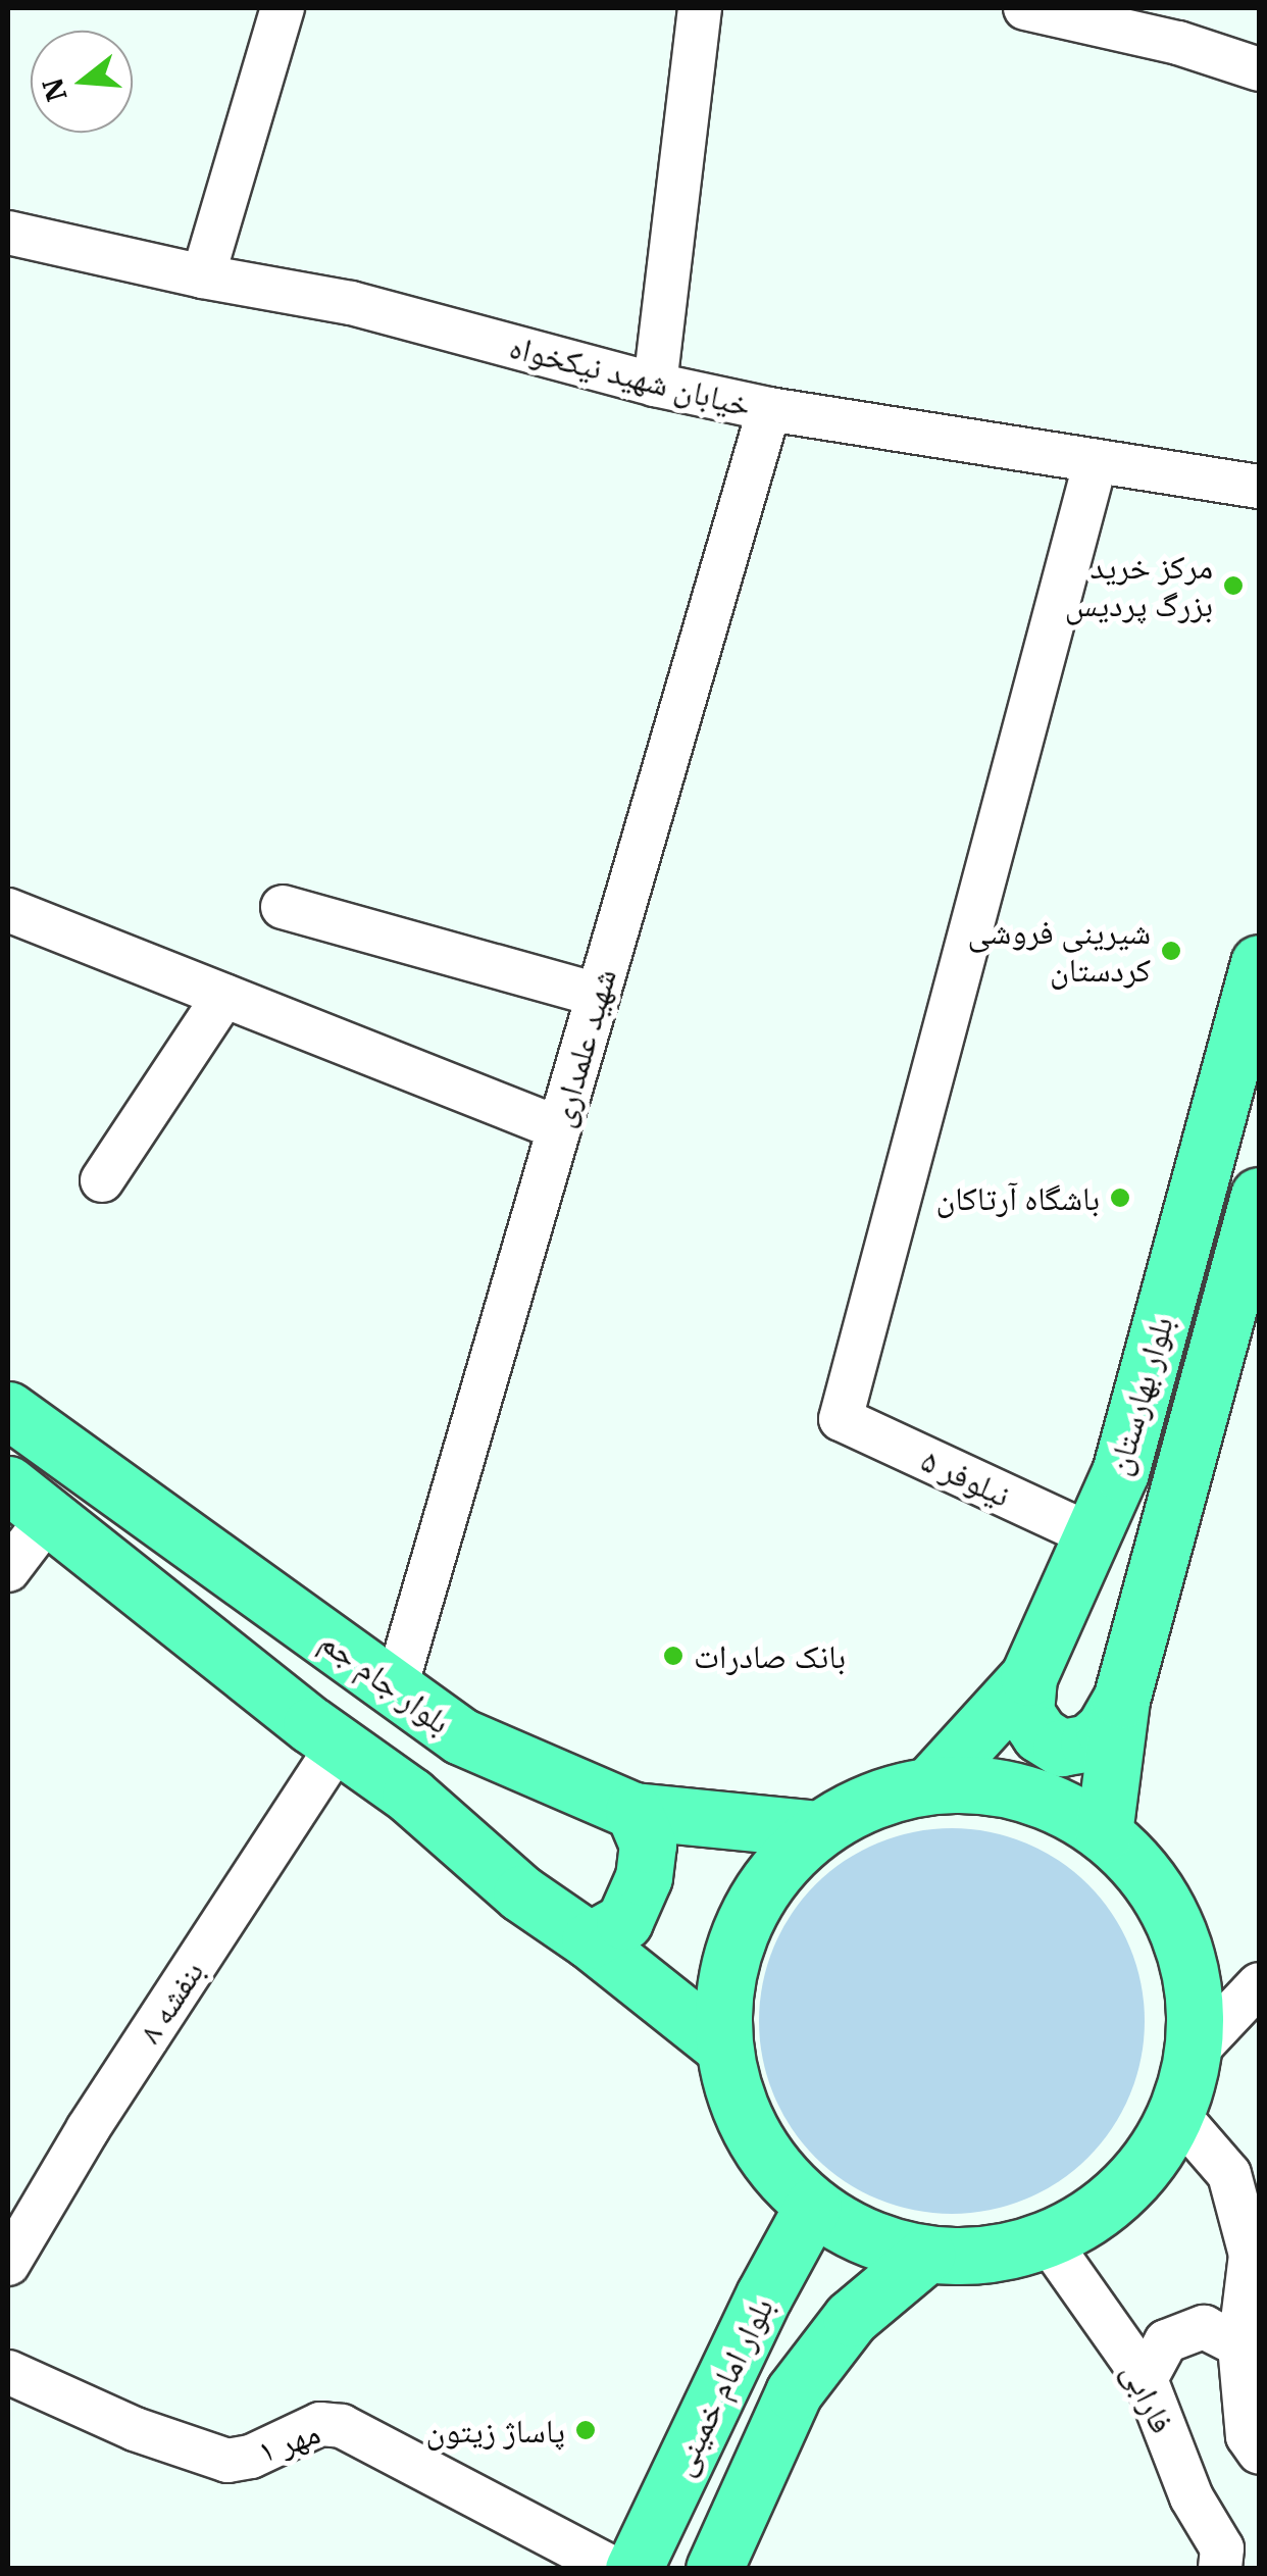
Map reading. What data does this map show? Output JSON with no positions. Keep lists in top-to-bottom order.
{
  "streets": {
    "main road": ["بلوار بهارستان", "بلوار جام جم", "بلوار امام خمینی"],
    "street": [
      "خیابان شهید نیکخواه",
      "شهید علمداری",
      "نیلوفر ۵",
      "بنفشه ۸",
      "فارابی",
      "مهر ۱"
    ]
  },
  "crossings": [
    ["خیابان شهید نیکخواه", "شهید علمداری"],
    ["خیابان شهید نیکخواه", "نیلوفر ۵"],
    ["شهید علمداری", "بلوار جام جم"],
    ["بلوار بهارستان", "نیلوفر ۵"]
  ],
  "places": [
    "مرکز خرید بزرگ پردیس",
    "شیرینی فروشی کردستان",
    "باشگاه آرتاکان",
    "بانک صادرات",
    "پاساژ زیتون"
  ],
  "north": "left"
}
